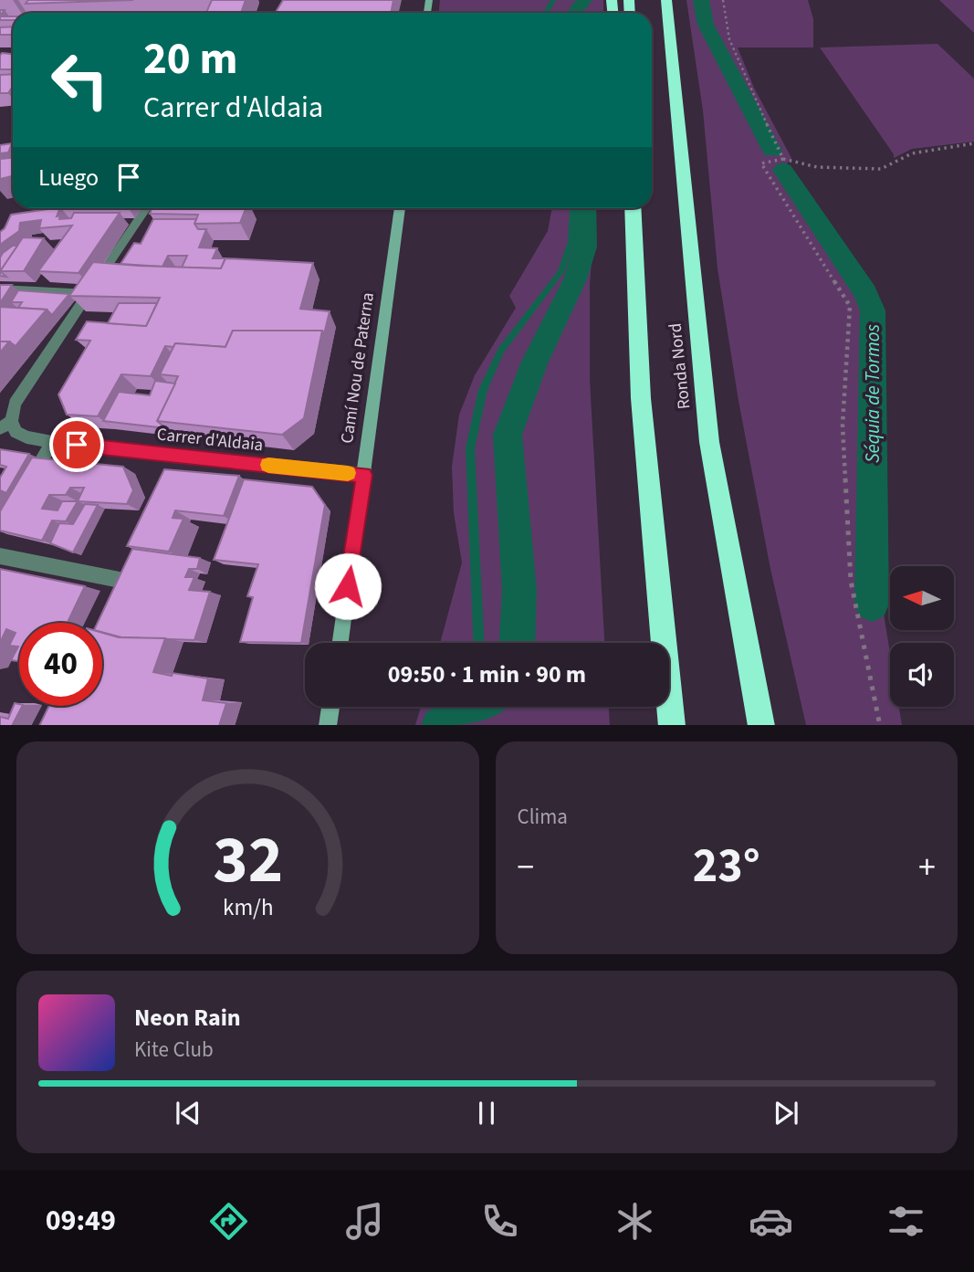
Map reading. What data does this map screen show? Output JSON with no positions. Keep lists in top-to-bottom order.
{
  "streets": {
    "highway": ["Ronda Nord"],
    "street": ["Camí Nou de Paterna", "Carrer d'Aldaia"]
  },
  "crossings": [
    ["Camí Nou de Paterna", "Carrer d'Aldaia"]
  ],
  "water": ["Séquia de Tormos"],
  "north": "left",
  "page": {
    "turn": ["20 m", "Carrer d'Aldaia"],
    "then": "Luego",
    "limit": "40",
    "trip": "09:50 · 1 min · 90 m",
    "tile": "Clima",
    "heat": ["−", "23°", "+"],
    "song": ["Neon Rain", "Kite Club"],
    "tabs": "09:49",
    "gauge": ["32", "km/h"]
  }
}
